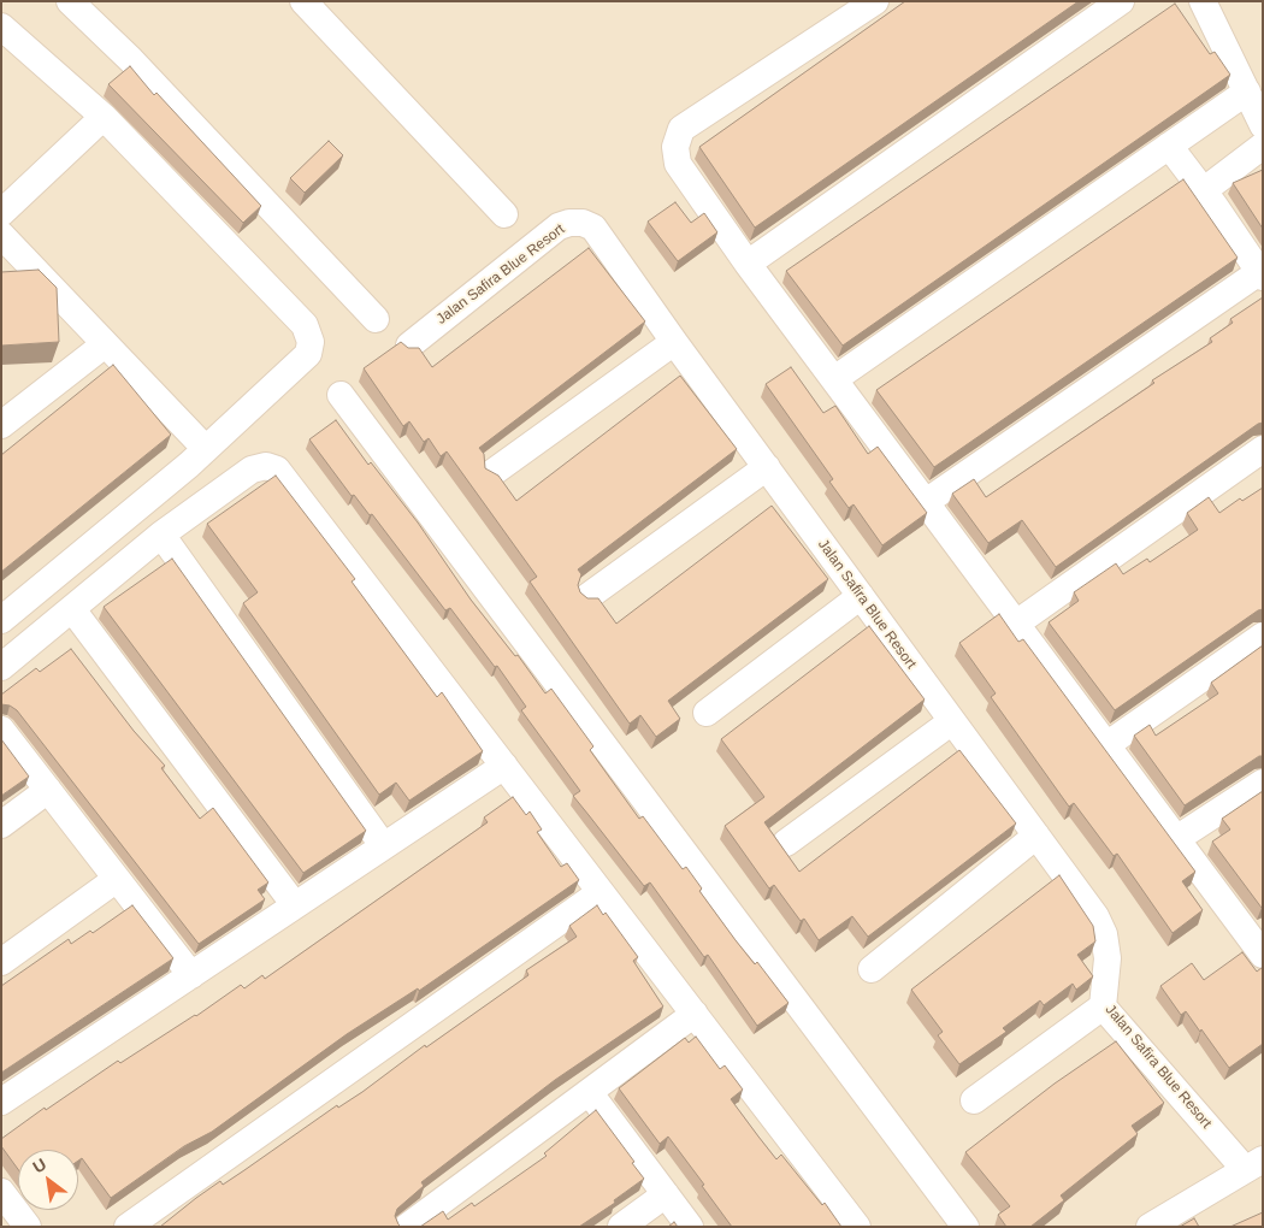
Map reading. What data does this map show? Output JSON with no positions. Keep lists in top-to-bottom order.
{
  "streets": {
    "street": ["Jalan Safira Blue Resort"]
  },
  "north": "top left"
}
